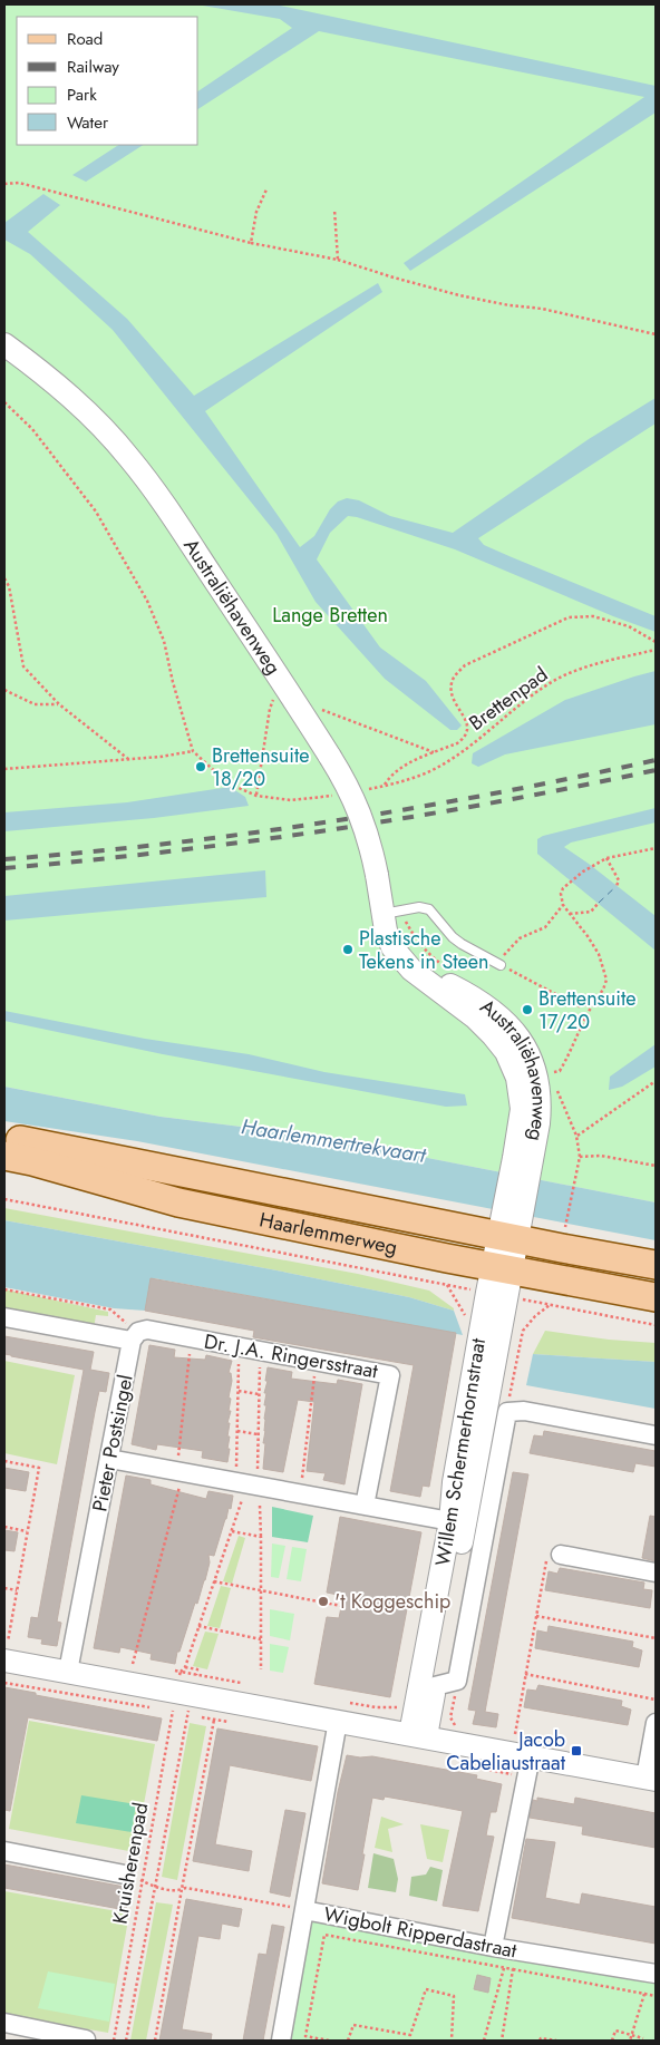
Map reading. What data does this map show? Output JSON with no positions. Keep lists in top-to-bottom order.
{
  "streets": {
    "main road": ["Haarlemmerweg"],
    "street": [
      "Australiëhavenweg",
      "Dr. J.A. Ringersstraat",
      "Pieter Postsingel",
      "Willem Schermerhornstraat",
      "Wigbolt Ripperdastraat"
    ],
    "path": ["Brettenpad", "Kruisherenpad"]
  },
  "crossings": [
    ["Australiëhavenweg", "Haarlemmerweg"],
    ["Australiëhavenweg", "Willem Schermerhornstraat"],
    ["Haarlemmerweg", "Willem Schermerhornstraat"],
    ["Dr. J.A. Ringersstraat", "Pieter Postsingel"],
    ["Kruisherenpad", "Wigbolt Ripperdastraat"]
  ],
  "water": ["Haarlemmertrekvaart"],
  "parks": ["Lange Bretten"],
  "places": {
    "other": [
      "Brettensuite 18/20",
      "Plastische Tekens in Steen",
      "Brettensuite 17/20",
      "'t Koggeschip"
    ],
    "transit": ["Jacob Cabeliaustraat"]
  },
  "legend": [
    "Road",
    "Railway",
    "Park",
    "Water"
  ]
}
